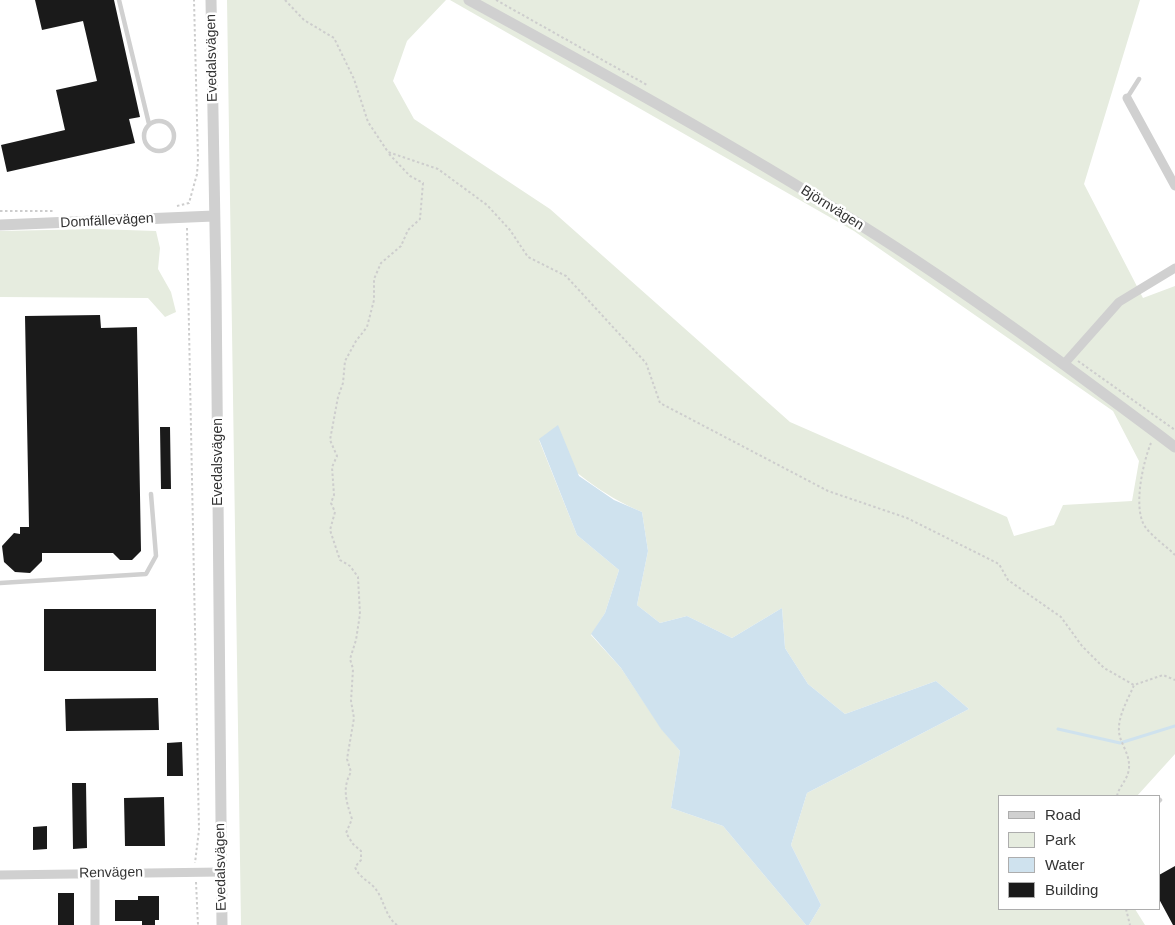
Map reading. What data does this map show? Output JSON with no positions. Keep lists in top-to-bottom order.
{
  "streets": {
    "street": [
      "Evedalsvägen",
      "Björnvägen",
      "Domfällevägen",
      "Renvägen"
    ]
  },
  "crossings": [
    ["Evedalsvägen", "Domfällevägen"],
    ["Evedalsvägen", "Renvägen"]
  ],
  "legend": [
    "Road",
    "Park",
    "Water",
    "Building"
  ]
}
